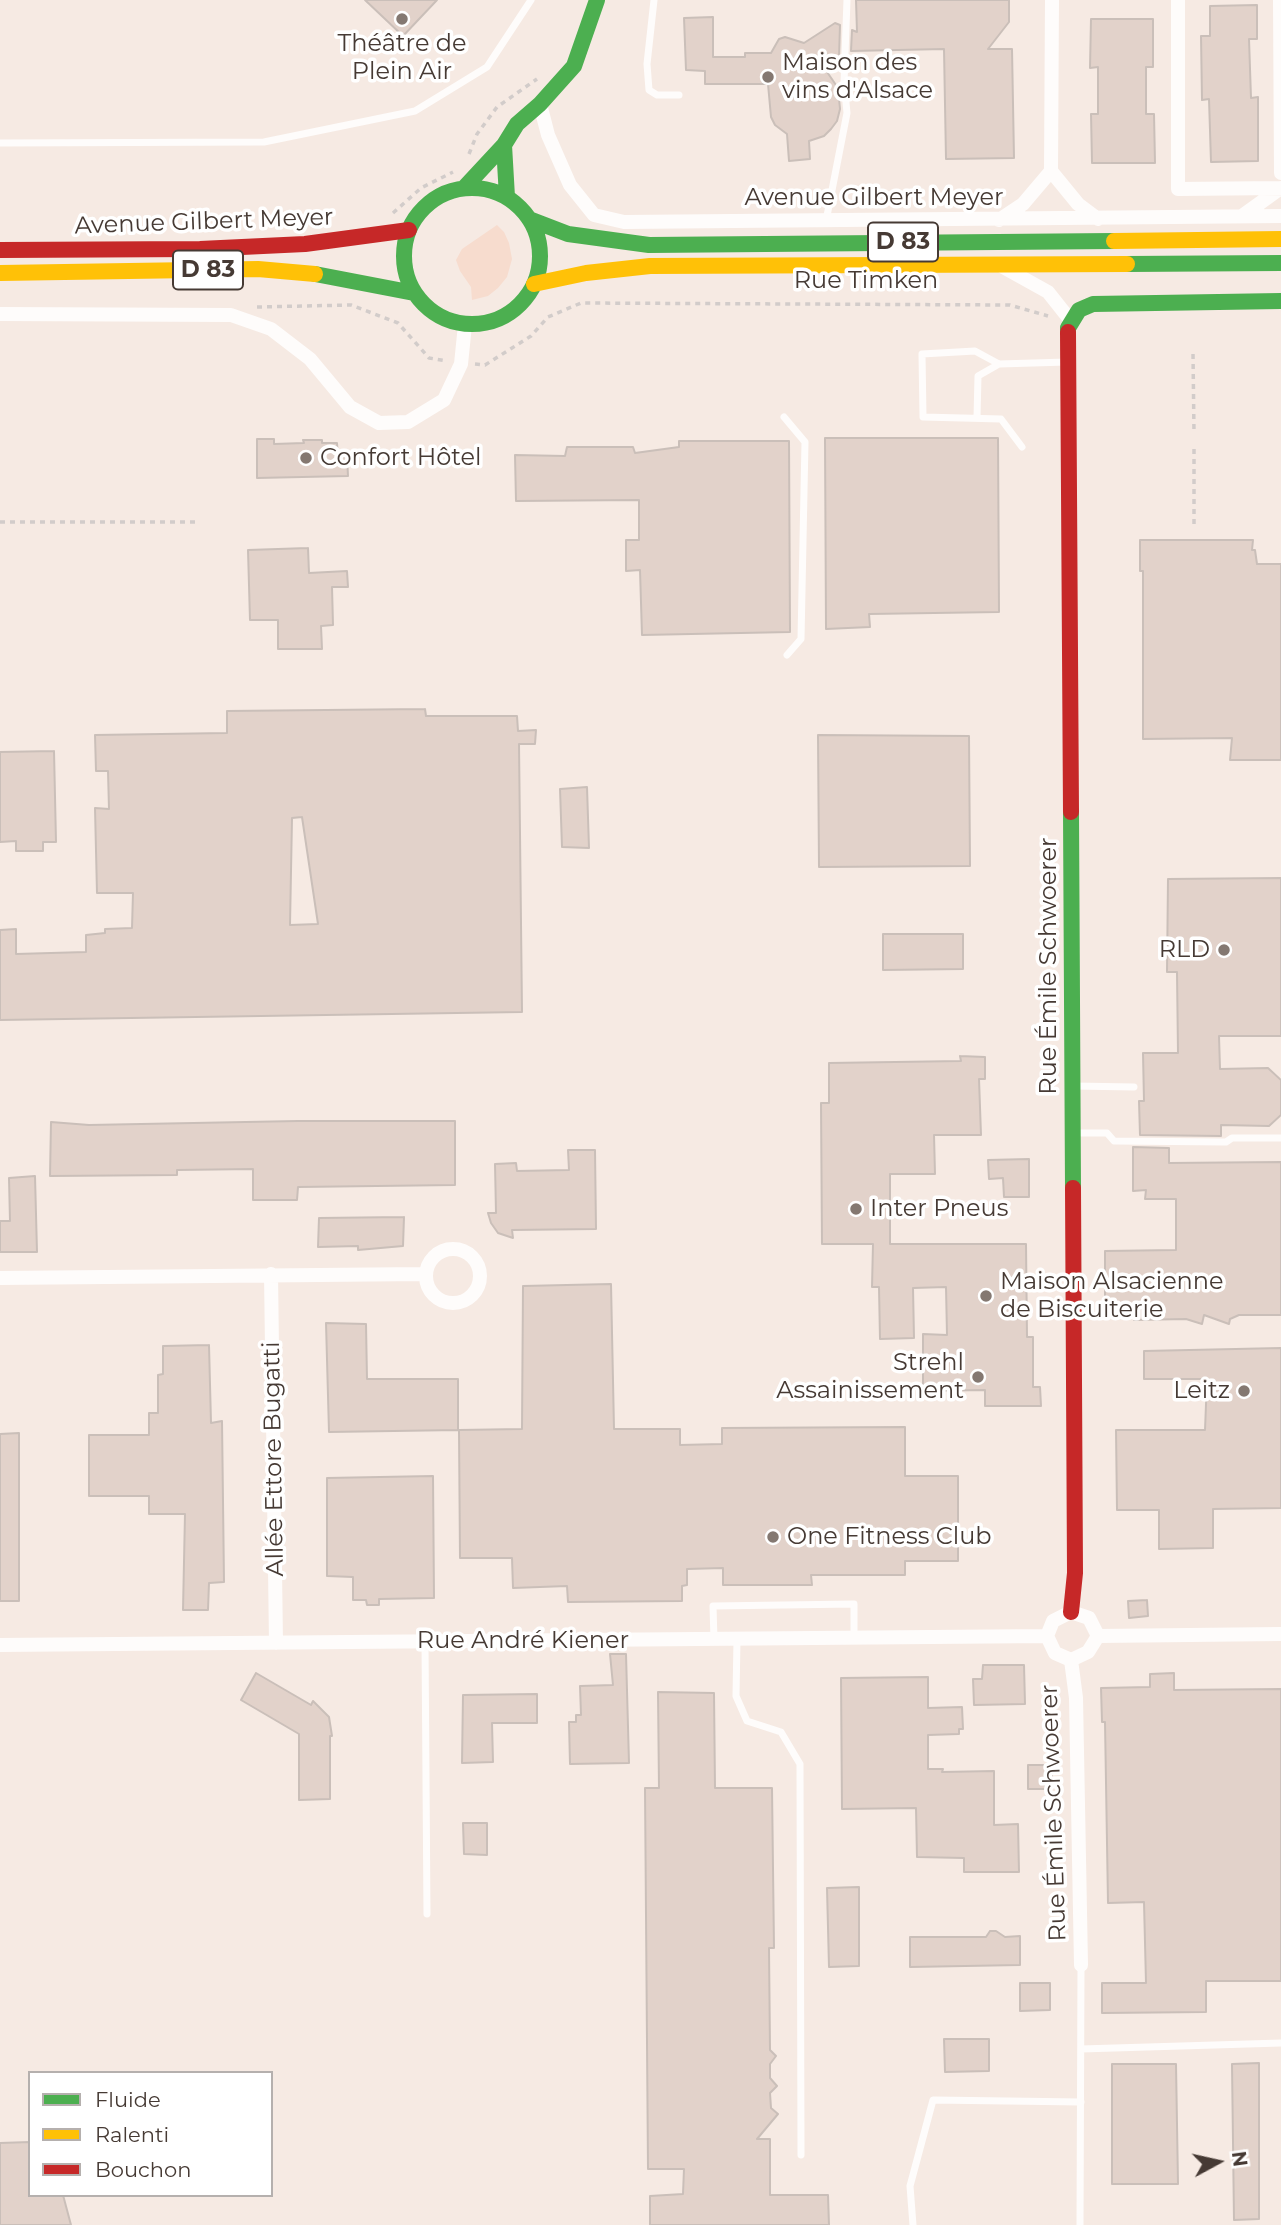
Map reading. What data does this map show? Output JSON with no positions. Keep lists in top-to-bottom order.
{
  "streets": {
    "main road": ["Avenue Gilbert Meyer", "D 83", "Rue Émile Schwoerer"],
    "street": ["Allée Ettore Bugatti", "Rue André Kiener"],
    "path": ["Rue Timken"]
  },
  "crossings": [
    ["Avenue Gilbert Meyer", "D 83"],
    ["Rue Timken", "Rue Émile Schwoerer"],
    ["Rue Émile Schwoerer", "Rue André Kiener"],
    ["Allée Ettore Bugatti", "Rue André Kiener"]
  ],
  "places": [
    "Théâtre de Plein Air",
    "Maison des vins d'Alsace",
    "Confort Hôtel",
    "RLD",
    "Inter Pneus",
    "Maison Alsacienne de Biscuiterie",
    "Strehl Assainissement",
    "Leitz",
    "One Fitness Club"
  ],
  "legend": ["Fluide", "Ralenti", "Bouchon"],
  "north": "right"
}
